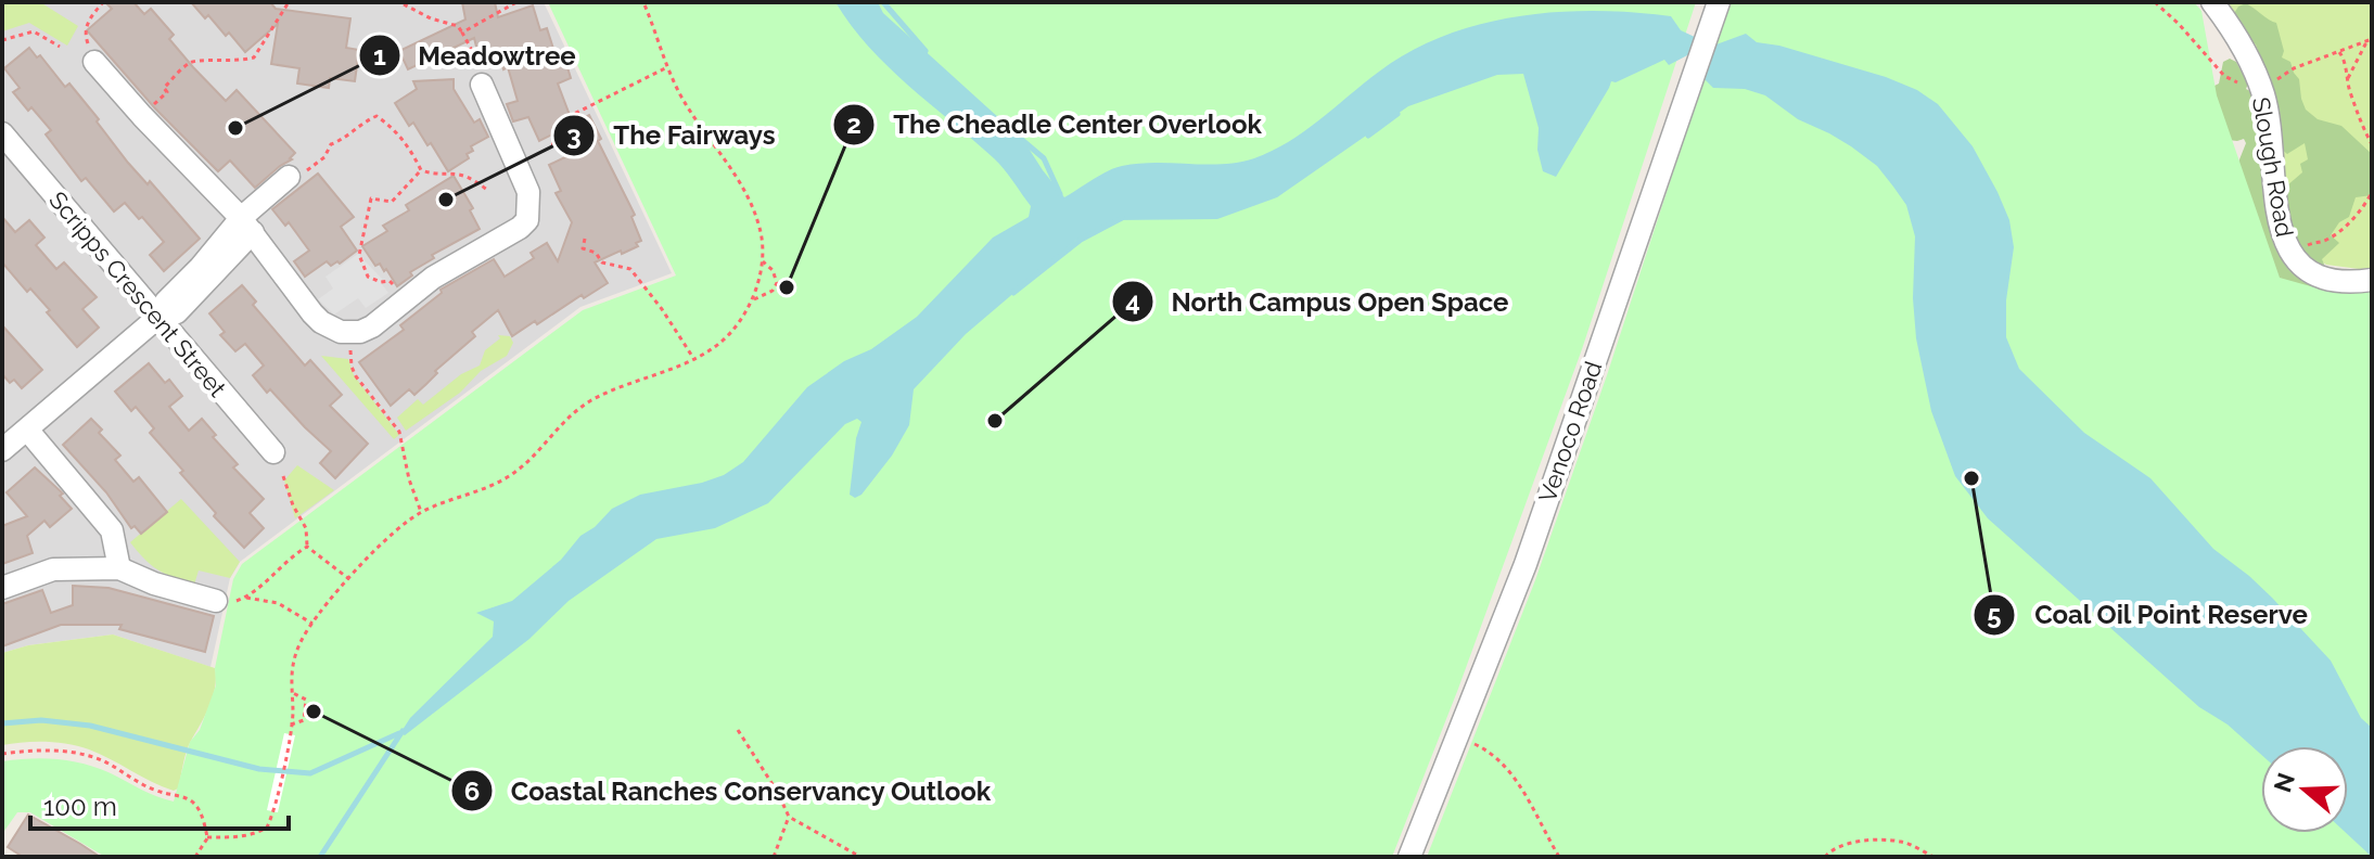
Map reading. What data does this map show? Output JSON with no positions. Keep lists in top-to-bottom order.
{
  "streets": {
    "street": ["Slough Road", "Scripps Crescent Street", "Venoco Road"]
  },
  "places": [
    "Meadowtree",
    "The Fairways",
    "The Cheadle Center Overlook",
    "North Campus Open Space",
    "Coal Oil Point Reserve",
    "Coastal Ranches Conservancy Outlook"
  ],
  "scale_bar": "100 m",
  "north": "left"
}
